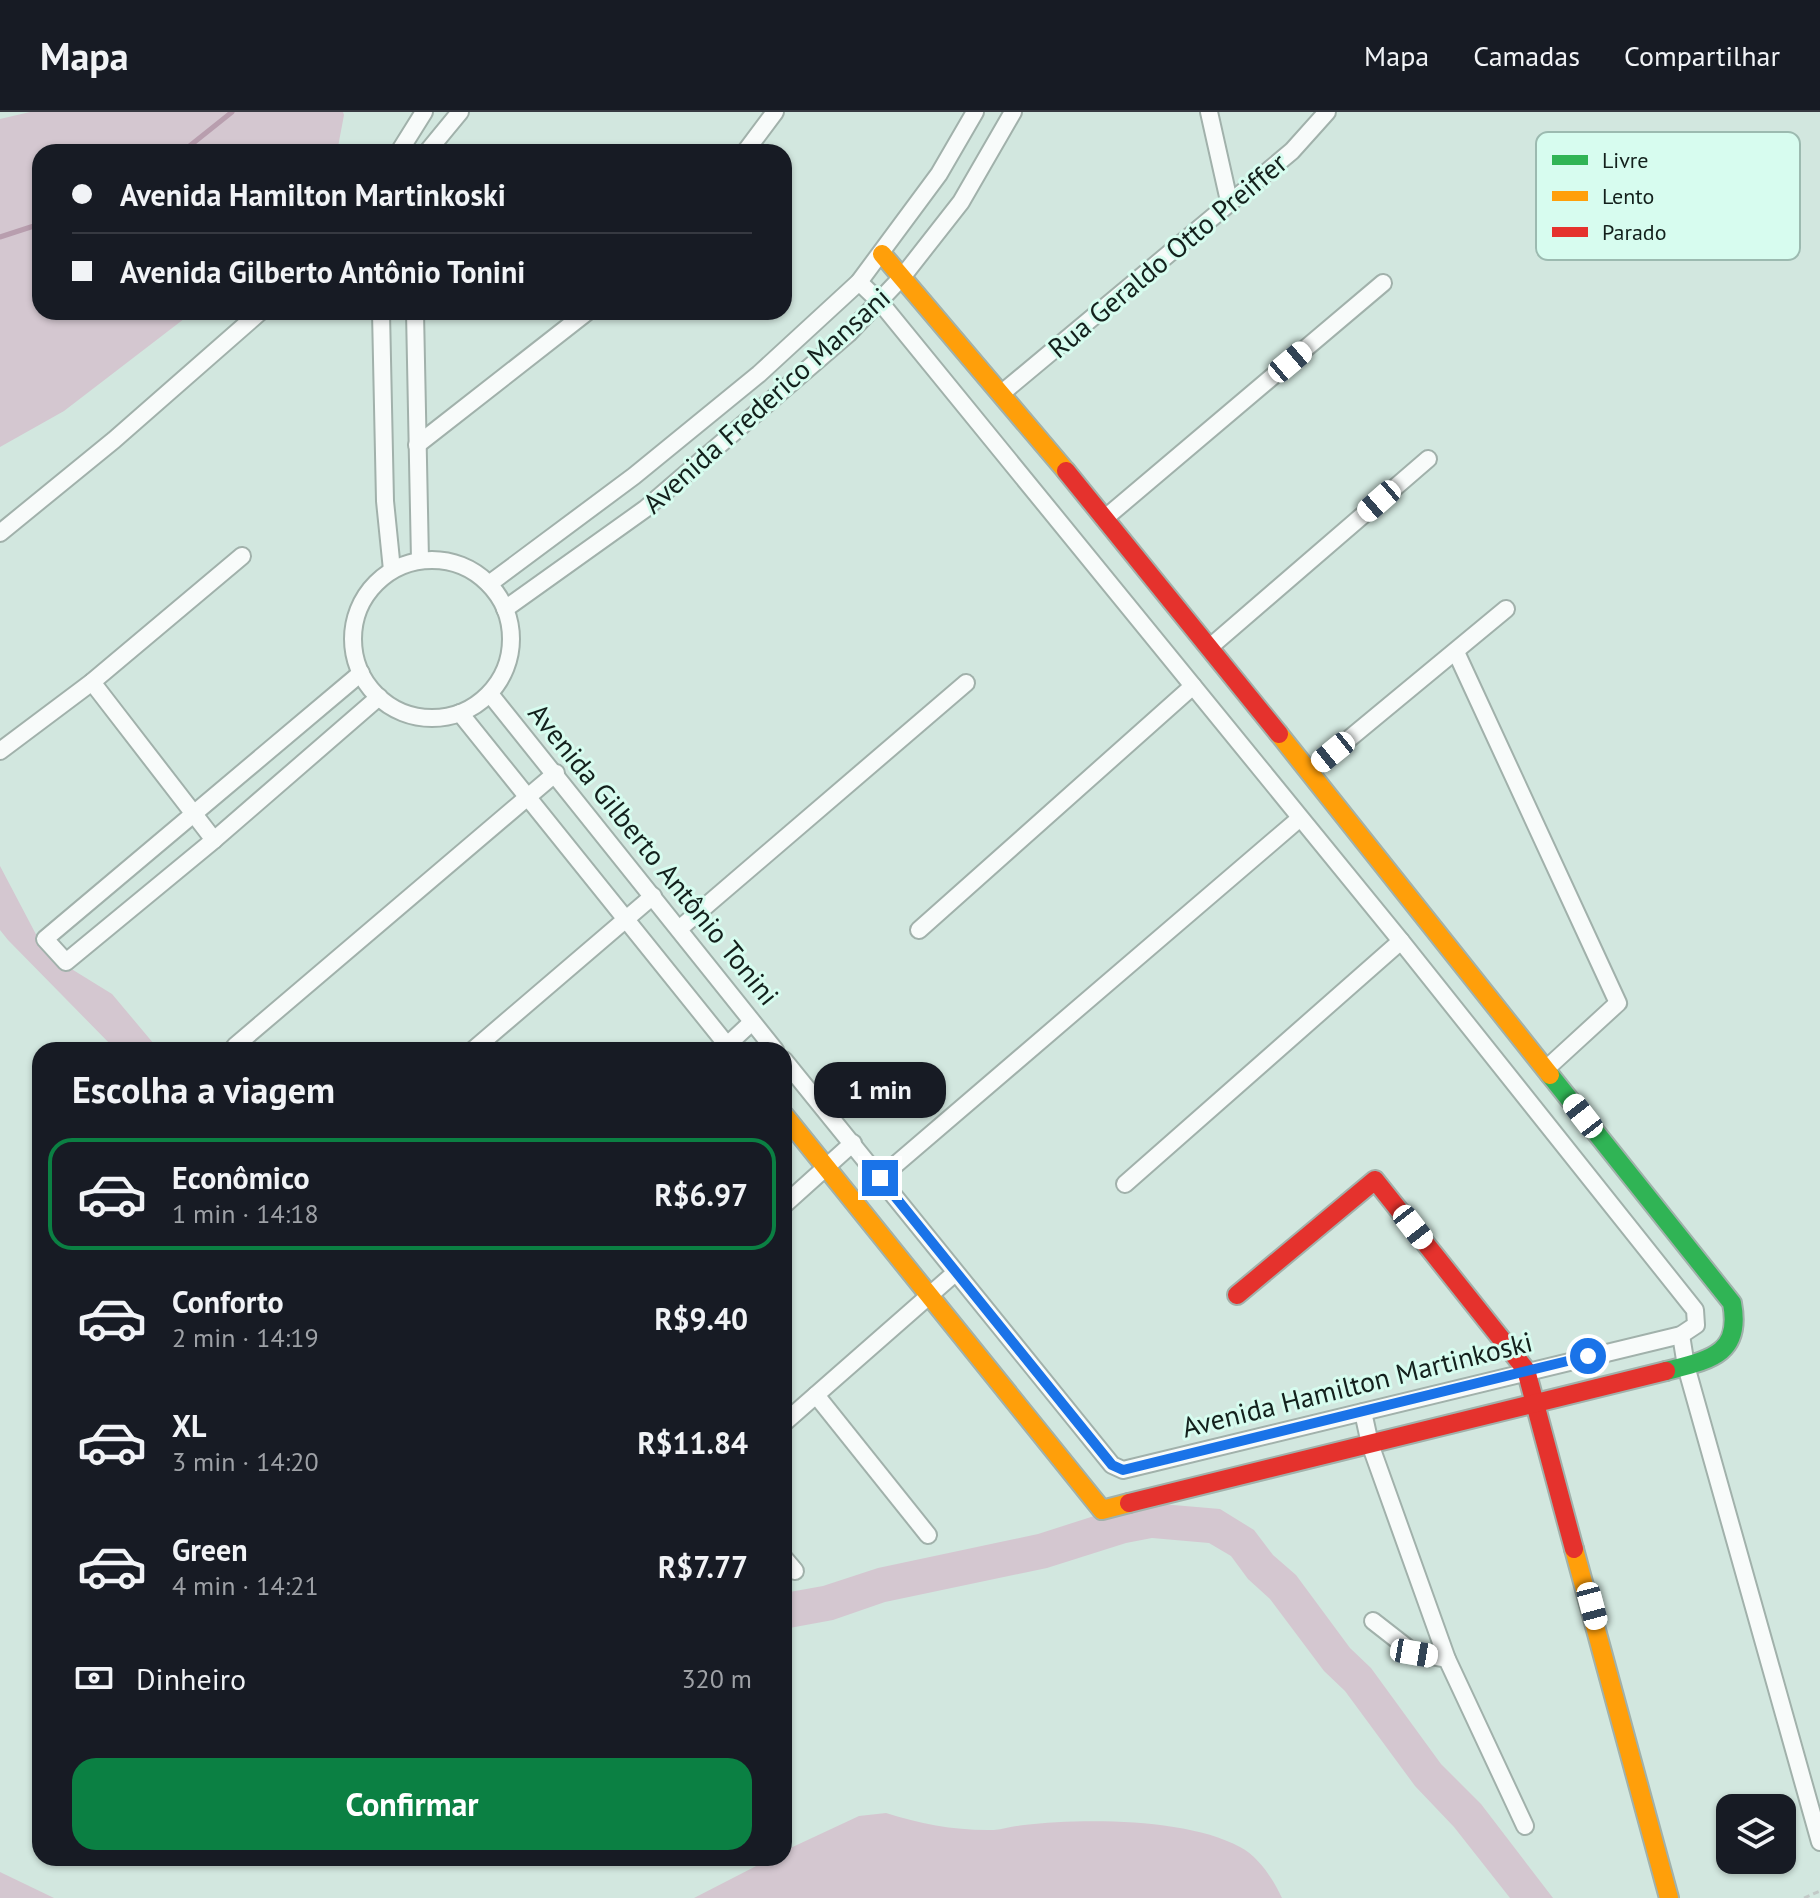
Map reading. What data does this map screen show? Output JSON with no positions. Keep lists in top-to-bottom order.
{
  "streets": {
    "street": [
      "Rua Geraldo Otto Preiffer",
      "Avenida Frederico Mansani",
      "Avenida Gilberto Antônio Tonini",
      "Avenida Hamilton Martinkoski"
    ]
  },
  "crossings": [
    ["Avenida Frederico Mansani", "Avenida Gilberto Antônio Tonini"]
  ],
  "legend": ["Livre", "Lento", "Parado"],
  "page": {
    "header": "Mapa",
    "nav": ["Mapa", "Camadas", "Compartilhar"],
    "banner": ["Avenida Hamilton Martinkoski", "Avenida Gilberto Antônio Tonini"],
    "heading": "Escolha a viagem",
    "bubble": "1 min",
    "list": [
      {
        "name": "Econômico",
        "note": "1 min · 14:18",
        "value": "R$6.97"
      },
      {
        "name": "Conforto",
        "note": "2 min · 14:19",
        "value": "R$9.40"
      },
      {
        "name": "XL",
        "note": "3 min · 14:20",
        "value": "R$11.84"
      },
      {
        "name": "Green",
        "note": "4 min · 14:21",
        "value": "R$7.77"
      }
    ],
    "pay": ["Dinheiro", "320 m"],
    "buttons": "Confirmar"
  }
}
